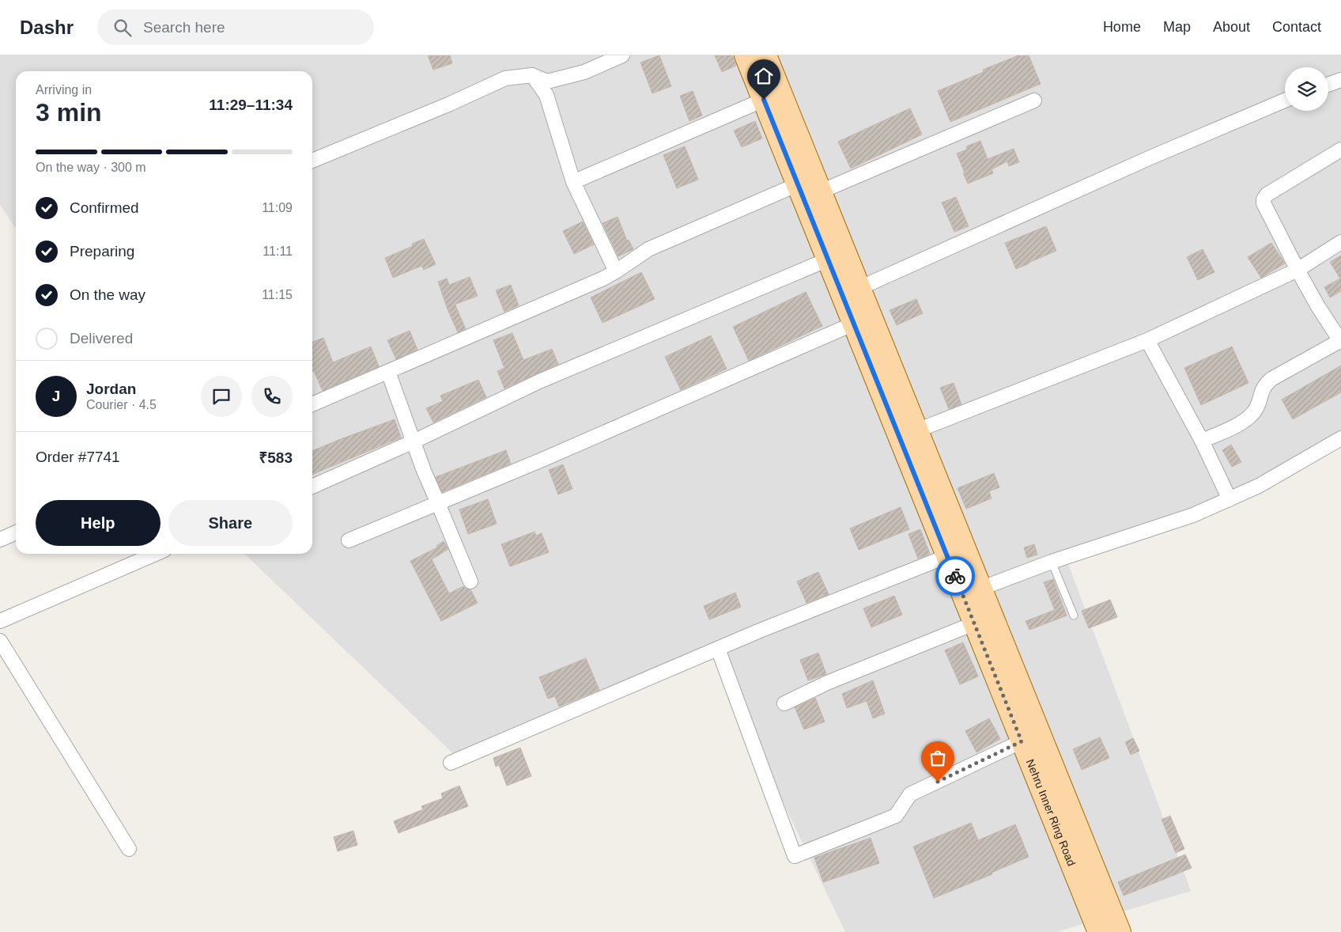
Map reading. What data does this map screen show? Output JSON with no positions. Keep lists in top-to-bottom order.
{
  "streets": {
    "main road": ["Nehru Inner Ring Road"]
  },
  "page": {
    "header": "Dashr",
    "search": "Search here",
    "nav": [
      "Home",
      "Map",
      "About",
      "Contact"
    ],
    "heading": ["3 min", "Arriving in", "11:29–11:34"],
    "panel": [
      "Jordan",
      "Courier · 4.5",
      "Order #7741",
      "₹583"
    ],
    "bar": "On the way · 300 m",
    "list": [
      ["Confirmed", "11:09"],
      ["Preparing", "11:11"],
      ["On the way", "11:15"],
      "Delivered"
    ],
    "round": "J",
    "buttons": ["Help", "Share"]
  }
}
